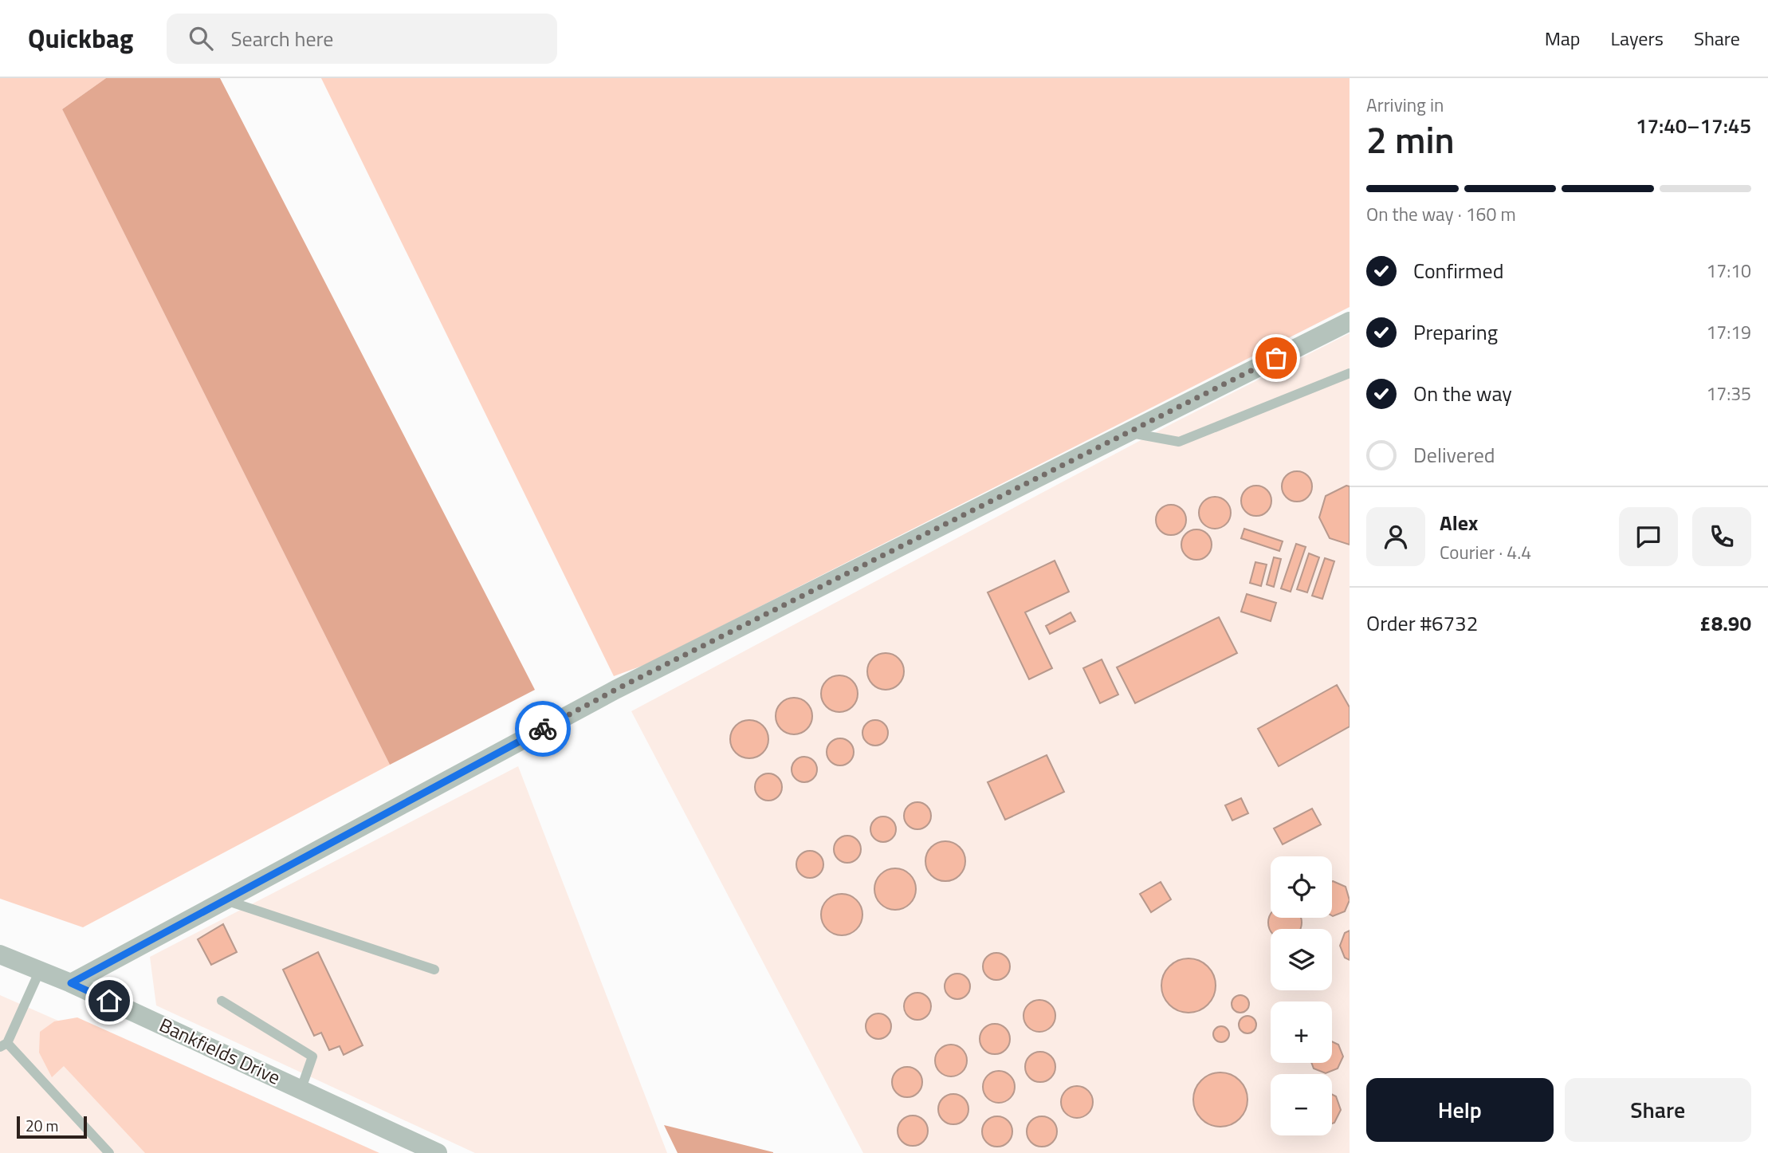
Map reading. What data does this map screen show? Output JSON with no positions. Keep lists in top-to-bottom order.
{
  "streets": {
    "street": ["Bankfields Drive"]
  },
  "scale_bar": "20 m",
  "page": {
    "header": "Quickbag",
    "search": "Search here",
    "nav": ["Map", "Layers", "Share"],
    "heading": ["2 min", "Arriving in", "17:40–17:45"],
    "panel": [
      "Alex",
      "Courier · 4.4",
      "Order #6732",
      "£8.90"
    ],
    "bar": "On the way · 160 m",
    "list": [
      ["Confirmed", "17:10"],
      ["Preparing", "17:19"],
      ["On the way", "17:35"],
      "Delivered"
    ],
    "map_buttons": ["+", "−"],
    "buttons": ["Help", "Share"],
    "scale": "20 m"
  }
}
